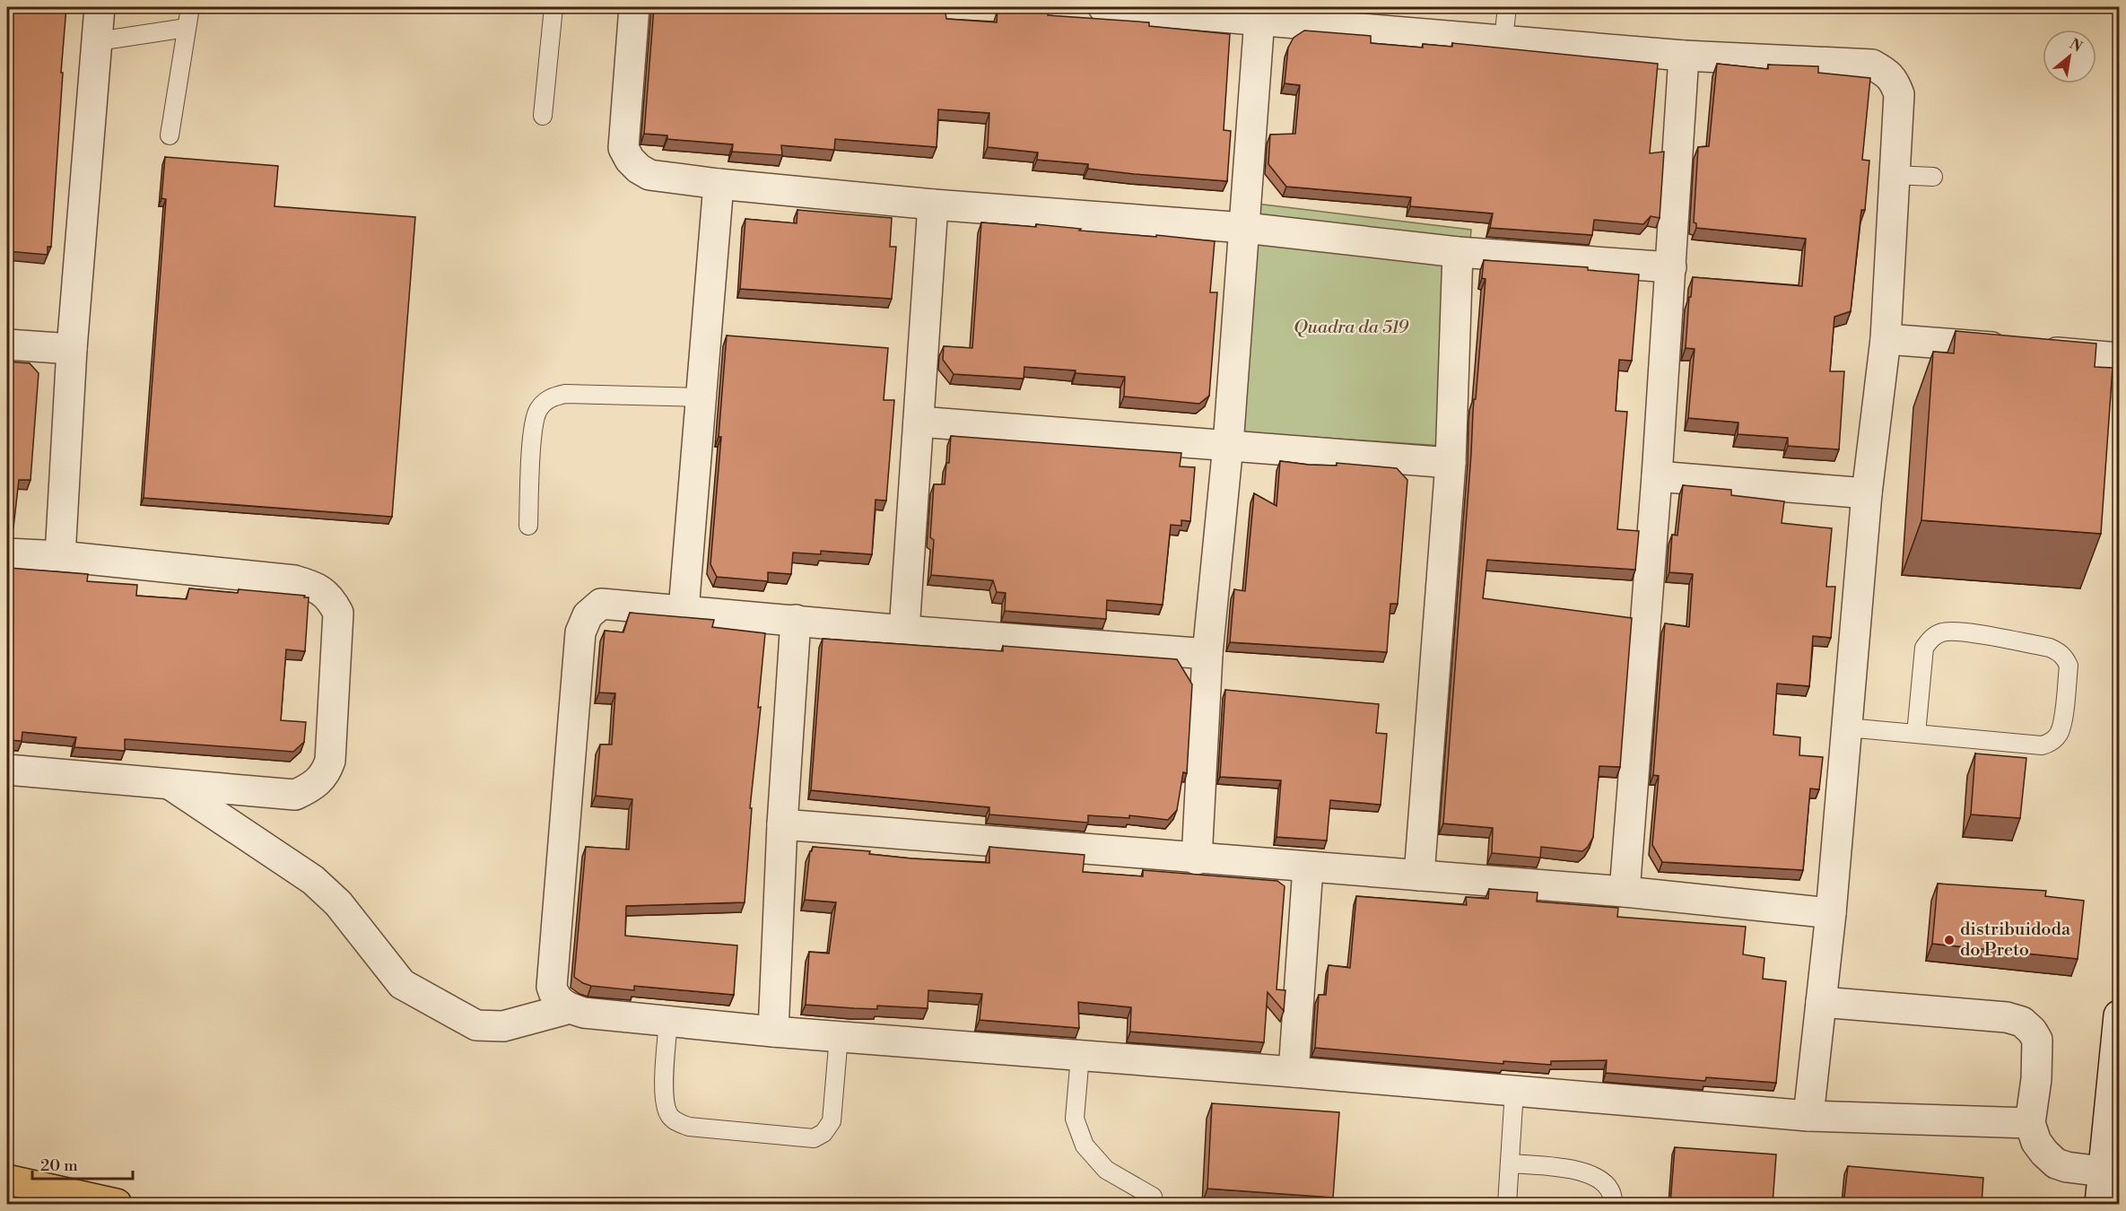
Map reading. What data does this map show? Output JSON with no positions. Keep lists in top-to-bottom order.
{
  "parks": ["Quadra da 519"],
  "places": ["distribuidoda do Preto"],
  "scale_bar": "20 m",
  "north": "top right"
}
